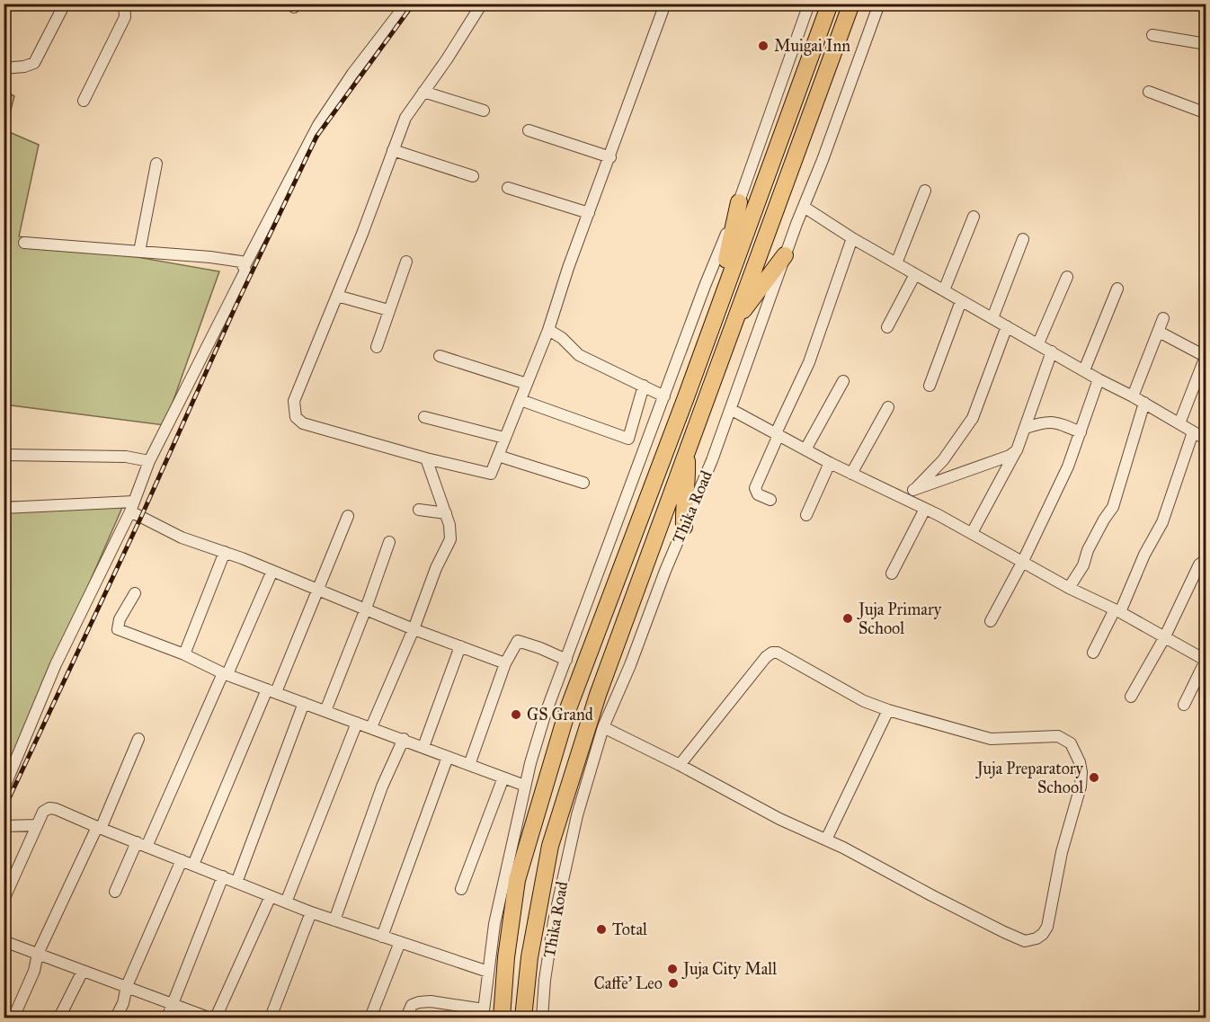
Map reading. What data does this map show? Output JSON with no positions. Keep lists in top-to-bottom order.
{
  "streets": {
    "highway": ["Thika Road"]
  },
  "places": [
    "Muigai Inn",
    "Juja Primary School",
    "GS Grand",
    "Juja Preparatory School",
    "Total",
    "Juja City Mall",
    "Caffe' Leo"
  ]
}
